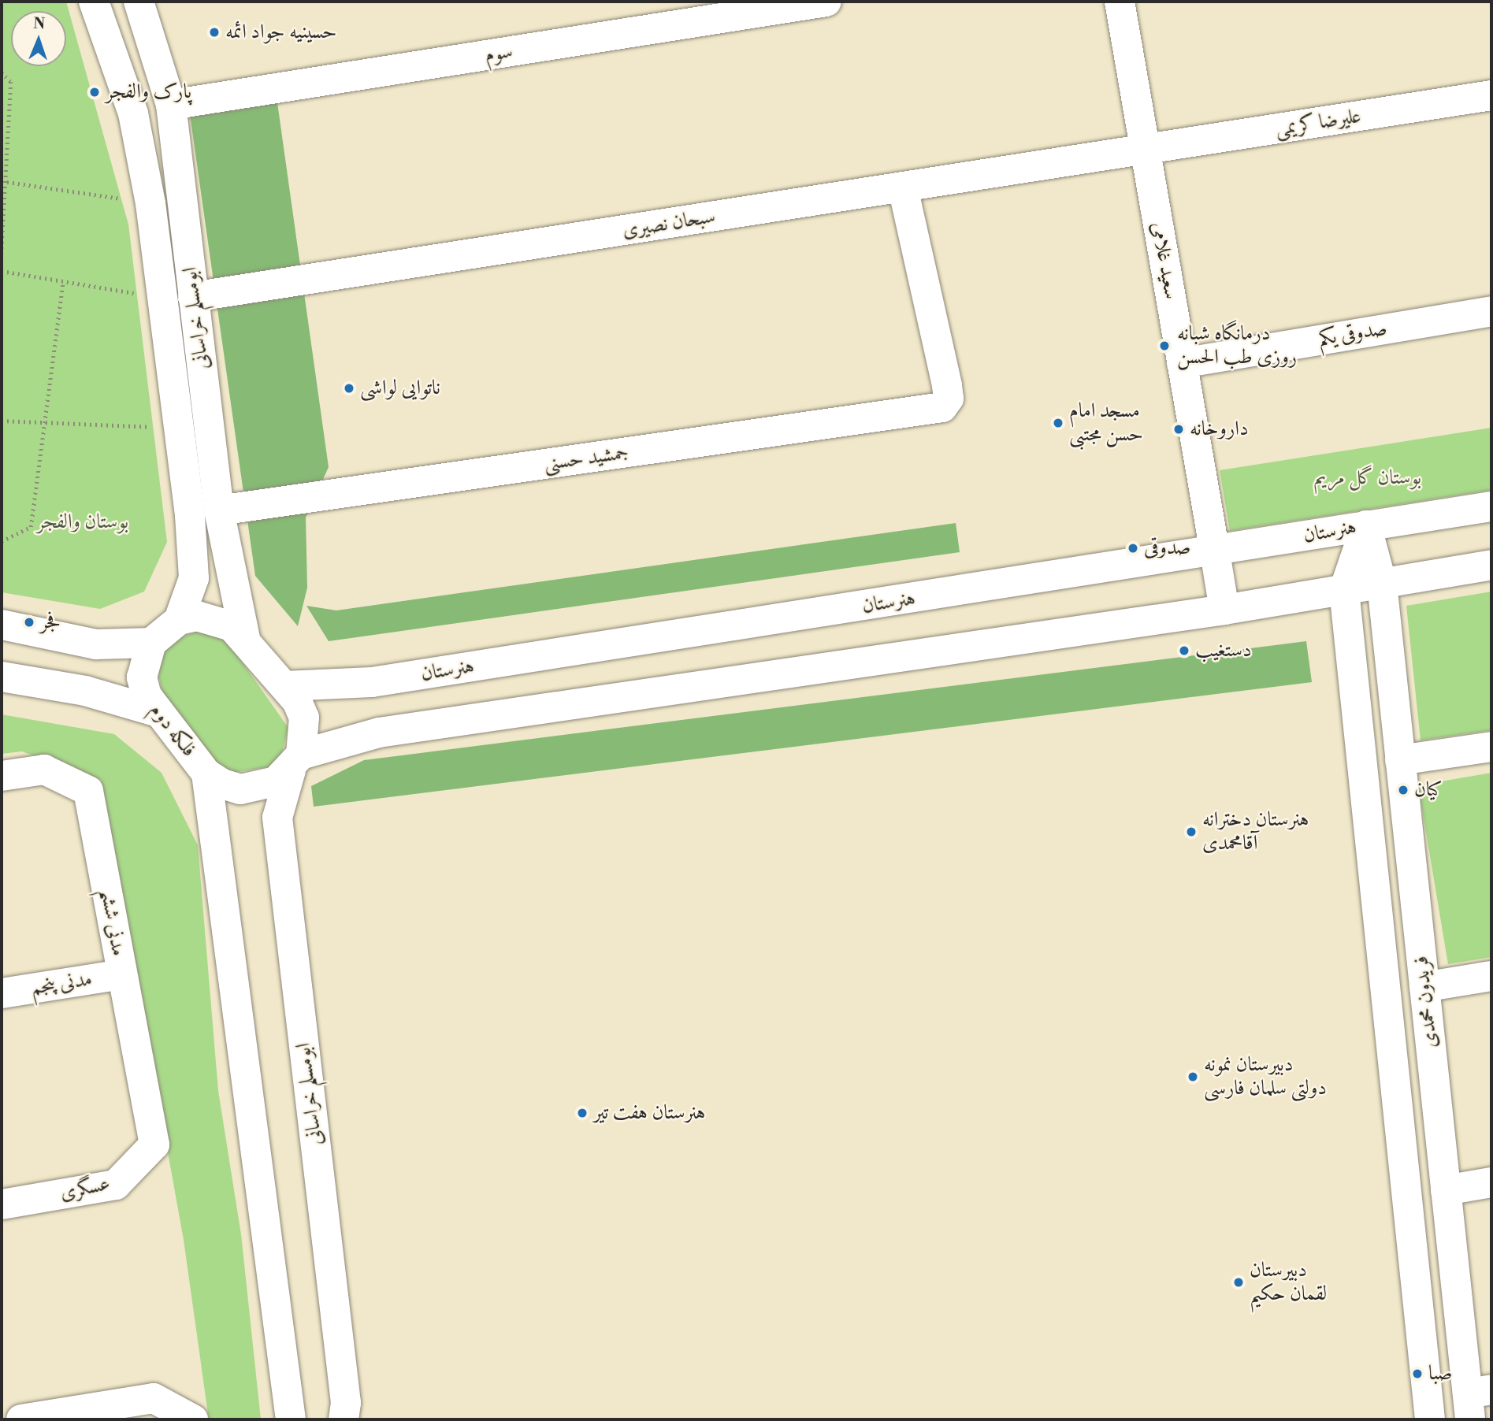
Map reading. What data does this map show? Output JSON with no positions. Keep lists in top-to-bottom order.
{
  "streets": {
    "main road": [
      "سوم",
      "علیرضا کریمی",
      "سبحان نصیری",
      "سعید غلامی",
      "ابومسلم خراسانی",
      "صدوقی یکم",
      "جمشید حسنی",
      "هنرستان",
      "فلکه دوم",
      "مدنی ششم",
      "مدنی پنجم",
      "فریدون محمدی",
      "عسگری"
    ]
  },
  "crossings": [
    ["سوم", "ابومسلم خراسانی"],
    ["علیرضا کریمی", "سبحان نصیری"],
    ["علیرضا کریمی", "سعید غلامی"],
    ["سبحان نصیری", "سعید غلامی"],
    ["سبحان نصیری", "ابومسلم خراسانی"],
    ["سبحان نصیری", "جمشید حسنی"],
    ["سعید غلامی", "صدوقی یکم"],
    ["سعید غلامی", "هنرستان"],
    ["ابومسلم خراسانی", "جمشید حسنی"],
    ["ابومسلم خراسانی", "هنرستان"],
    ["ابومسلم خراسانی", "فلکه دوم"],
    ["هنرستان", "فلکه دوم"],
    ["هنرستان", "فریدون محمدی"],
    ["مدنی ششم", "مدنی پنجم"],
    ["مدنی ششم", "عسگری"]
  ],
  "parks": ["بوستان گل مریم", "بوستان والفجر"],
  "places": [
    "حسینیه جواد ائمه",
    "پارک والفجر",
    "درمانگاه شبانه روزی طب الحسن",
    "ناتوایی لواشی",
    "مسجد امام حسن مجتبی",
    "داروخانه",
    "صدوقی",
    "فجر",
    "دستغیب",
    "کیان",
    "هنرستان دخترانه آقامحمدی",
    "دبیرستان نمونه دولتی سلمان فارسی",
    "هنرستان هفت تیر",
    "دبیرستان لقمان حکیم",
    "صبا"
  ],
  "north": "top"
}
